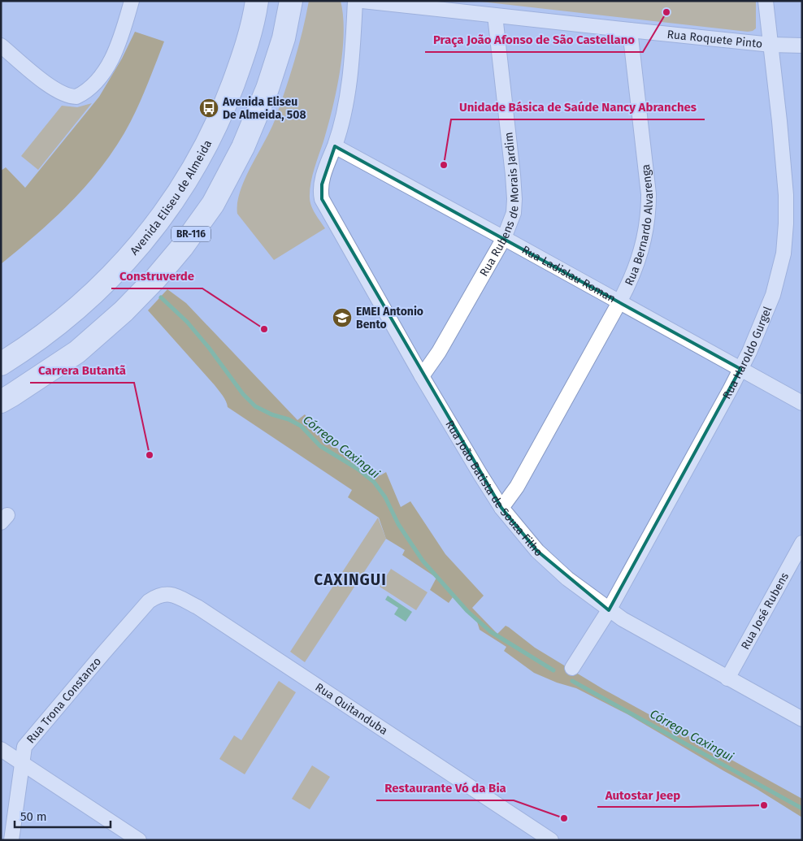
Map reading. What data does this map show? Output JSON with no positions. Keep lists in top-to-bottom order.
{
  "streets": {
    "main road": ["Avenida Eliseu de Almeida", "BR-116"],
    "street": [
      "Rua Roquete Pinto",
      "Rua Rubens de Morais Jardim",
      "Rua Bernardo Alvarenga",
      "Rua Ladislau Roman",
      "Rua Haroldo Gurgel",
      "Rua João Batista de Souza Filho",
      "Rua José Rubens",
      "Rua Trona Constanzo",
      "Rua Quitanduba"
    ]
  },
  "crossings": [
    ["Rua Roquete Pinto", "Rua Rubens de Morais Jardim"],
    ["Rua Roquete Pinto", "Rua Bernardo Alvarenga"],
    ["Rua Roquete Pinto", "Rua Haroldo Gurgel"],
    ["Rua Rubens de Morais Jardim", "Rua Ladislau Roman"],
    ["Rua Rubens de Morais Jardim", "Rua João Batista de Souza Filho"],
    ["Rua Bernardo Alvarenga", "Rua Ladislau Roman"],
    ["Rua Bernardo Alvarenga", "Rua João Batista de Souza Filho"],
    ["Rua Ladislau Roman", "Rua Haroldo Gurgel"],
    ["Rua Ladislau Roman", "Rua João Batista de Souza Filho"],
    ["Rua Haroldo Gurgel", "Rua João Batista de Souza Filho"],
    ["Rua João Batista de Souza Filho", "Rua José Rubens"],
    ["Rua Trona Constanzo", "Rua Quitanduba"]
  ],
  "districts": ["CAXINGUI"],
  "water": ["Córrego Caxingui"],
  "places": {
    "other": [
      "Praça João Afonso de São Castellano",
      "Unidade Básica de Saúde Nancy Abranches",
      "Construverde",
      "Carrera Butantã",
      "Autostar Jeep",
      "Restaurante Vó da Bia"
    ],
    "bus stop": ["Avenida Eliseu De Almeida, 508"],
    "school or university": ["EMEI Antonio Bento"]
  },
  "scale_bar": "50 m"
}
